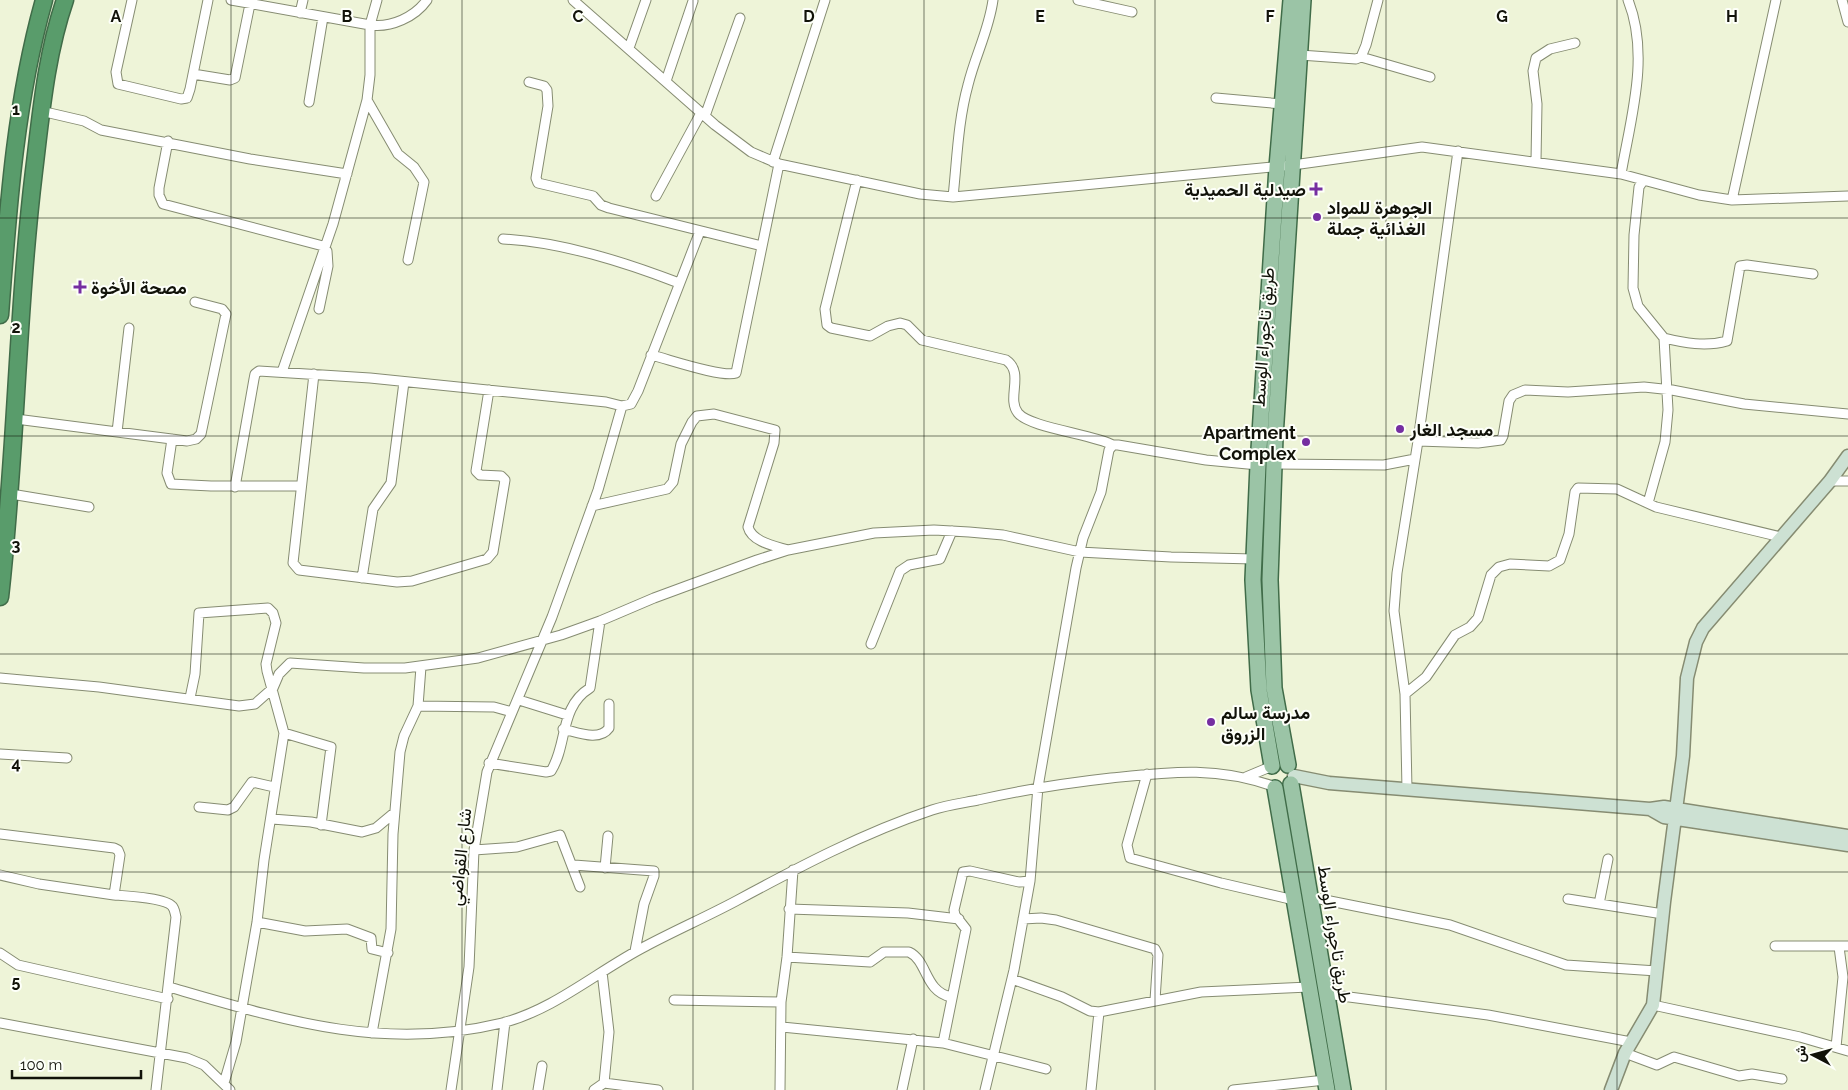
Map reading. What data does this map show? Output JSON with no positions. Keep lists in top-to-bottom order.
{
  "streets": {
    "main road": ["طريق تاجوراء الوسط"],
    "street": ["شارع القواضي"]
  },
  "places": {
    "health": ["صيدلية الحميدية", "مصحة الأخوة"],
    "other": [
      "الجوهرة للمواد الغذائية جملة",
      "مسجد الغار",
      "Apartment Complex",
      "مدرسة سالم الزروق"
    ]
  },
  "scale_bar": "100 m",
  "north": "left",
  "grid": {
    "columns": [
      "A",
      "B",
      "C",
      "D",
      "E",
      "F",
      "G",
      "H"
    ],
    "rows": [
      "1",
      "2",
      "3",
      "4",
      "5"
    ]
  }
}
